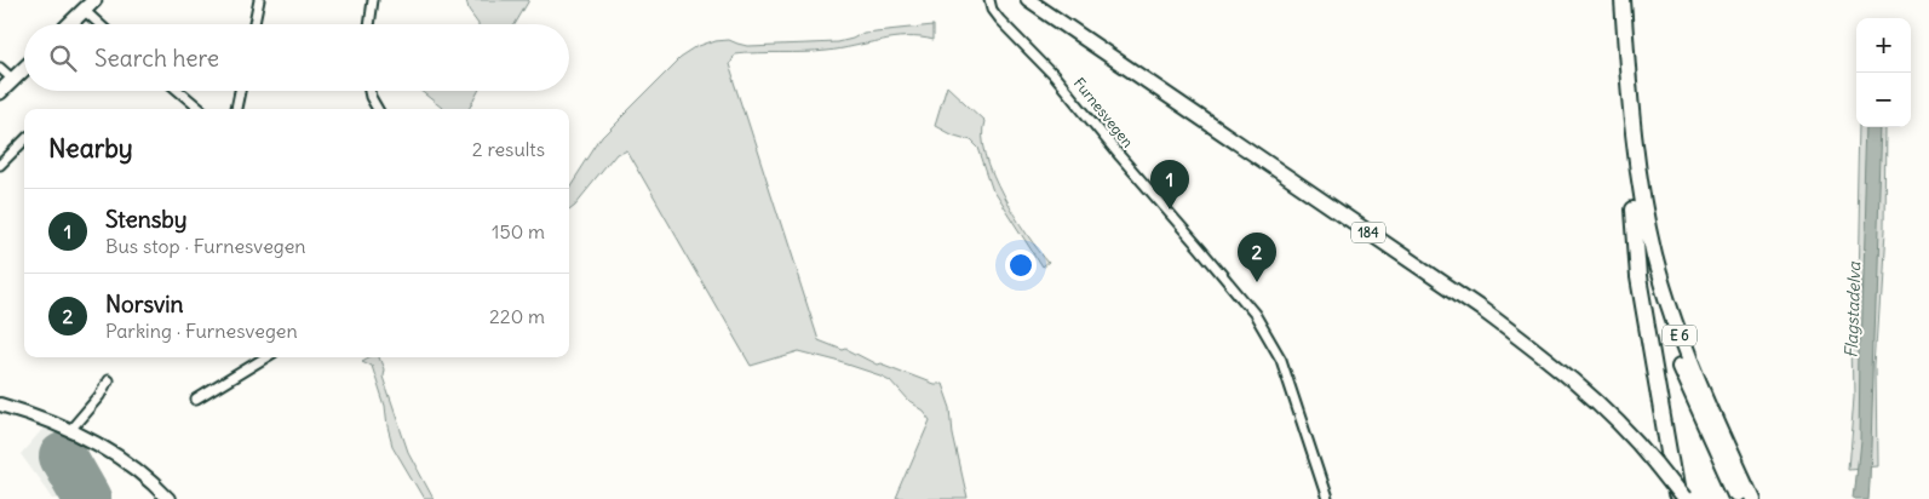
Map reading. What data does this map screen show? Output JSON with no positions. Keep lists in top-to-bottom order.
{
  "streets": {
    "highway": ["E 6"],
    "main road": ["184"],
    "street": ["Furnesvegen"]
  },
  "water": ["Flagstadelva"],
  "page": {
    "map_buttons": ["+", "−"],
    "search": "Search here",
    "heading": ["Nearby", "2 results"],
    "pins": ["1", "2"],
    "list": [
      {
        "mark": "1",
        "name": "Stensby",
        "note": "Bus stop · Furnesvegen",
        "value": "150 m"
      },
      {
        "mark": "2",
        "name": "Norsvin",
        "note": "Parking · Furnesvegen",
        "value": "220 m"
      }
    ]
  }
}
